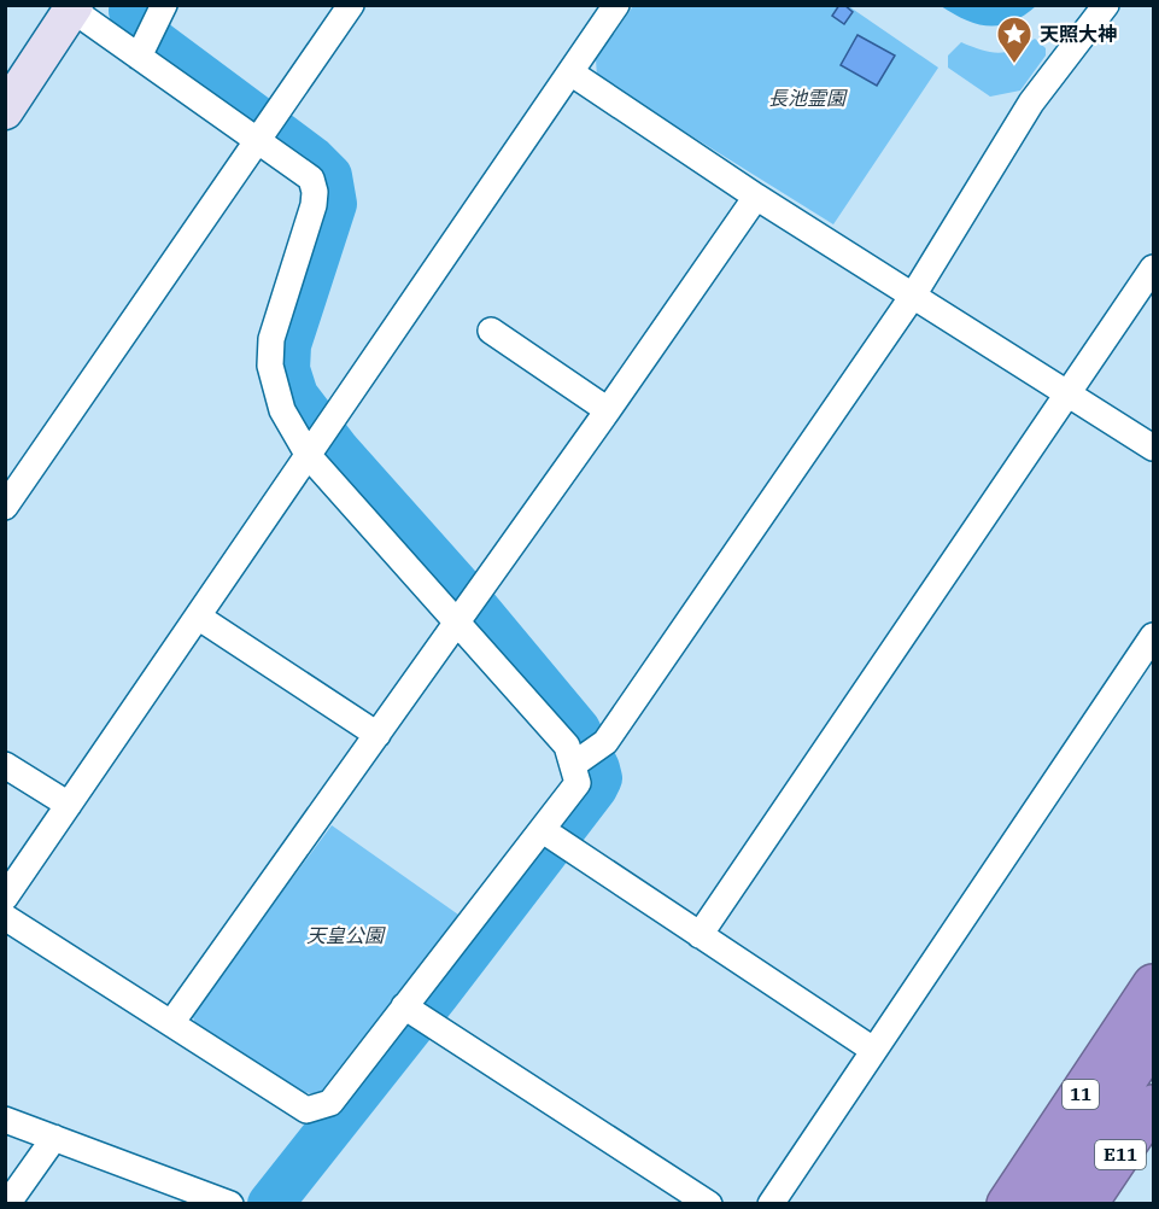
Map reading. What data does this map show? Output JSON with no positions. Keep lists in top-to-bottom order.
{
  "streets": {
    "highway": ["11", "E11"]
  },
  "parks": ["長池霊園", "天皇公園"],
  "places": {
    "place": ["天照大神"]
  }
}
